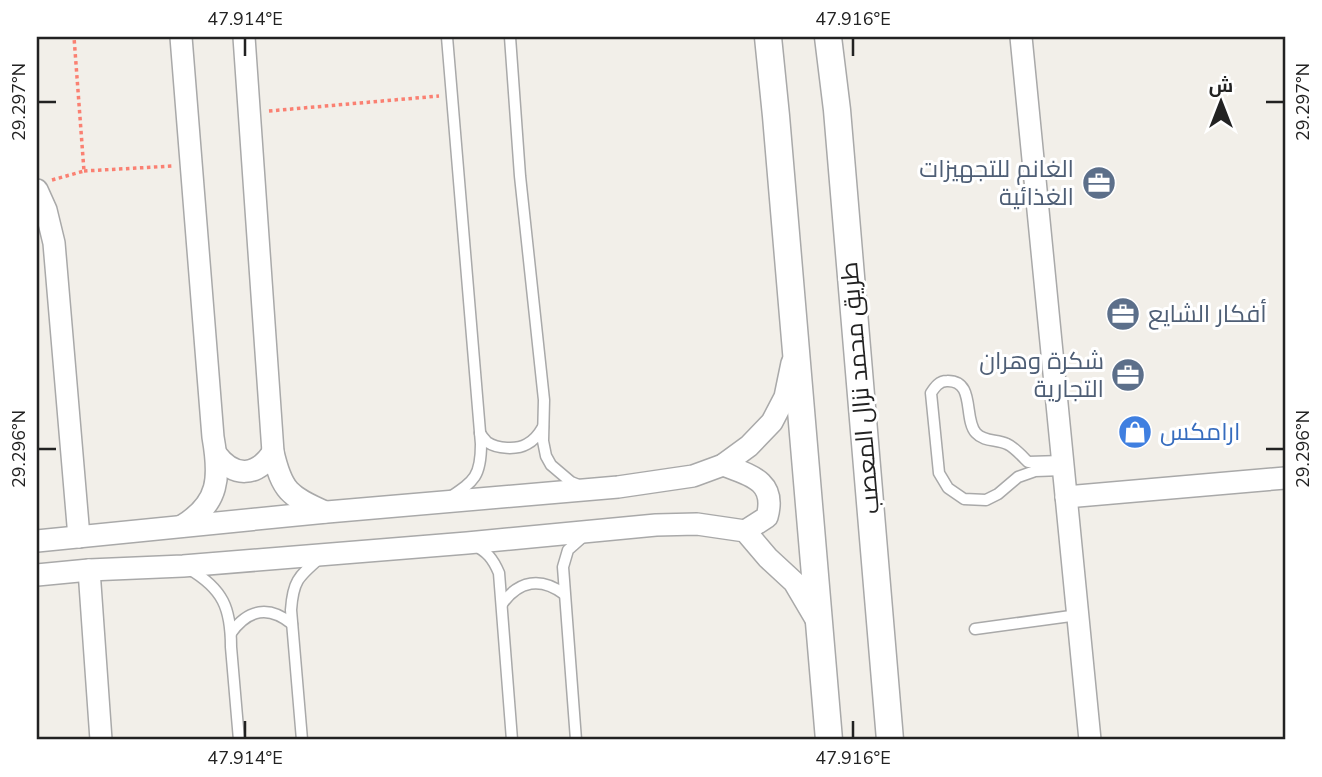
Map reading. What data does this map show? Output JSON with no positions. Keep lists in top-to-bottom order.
{
  "streets": {
    "street": ["طريق محمد نزال المعصب"]
  },
  "places": {
    "office": ["الغانم للتجهيزات الغذائية", "أفكار الشايع", "شكرة وهران التجارية"],
    "shop": ["ارامكس"]
  },
  "north": "top",
  "coordinates": [
    "47.914°E",
    "47.916°E",
    "29.297°N",
    "29.296°N"
  ]
}
